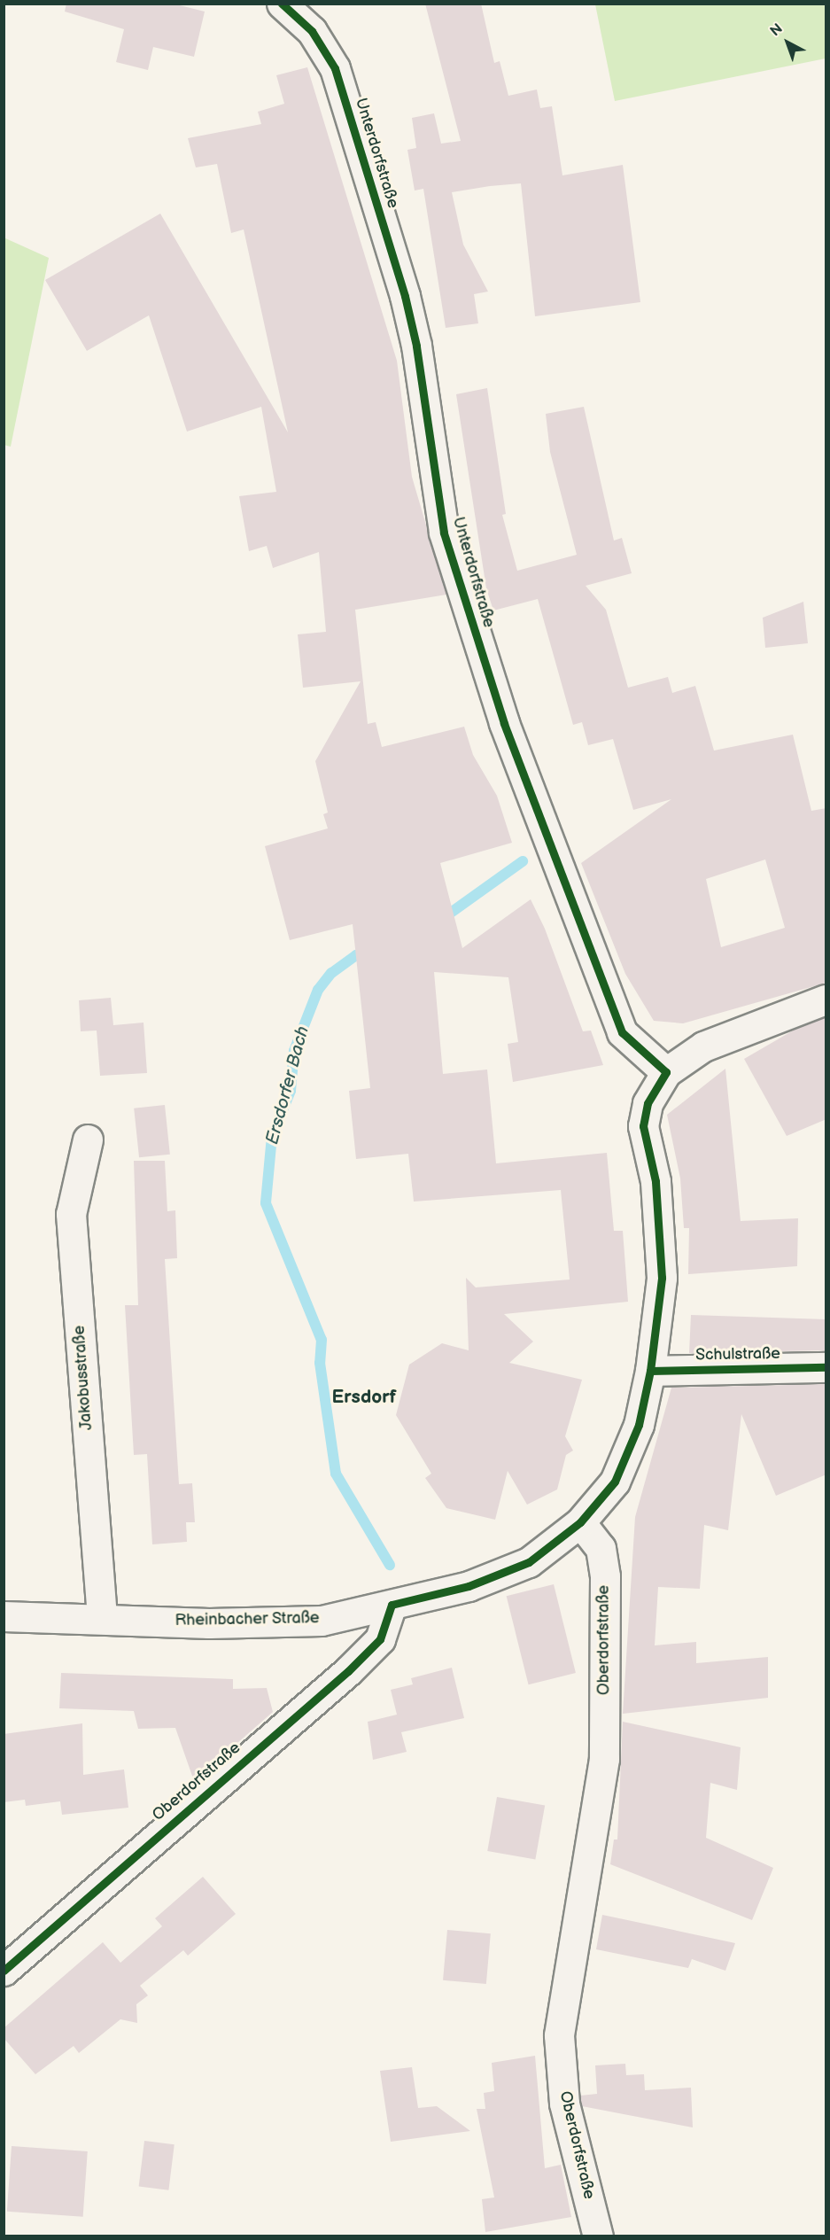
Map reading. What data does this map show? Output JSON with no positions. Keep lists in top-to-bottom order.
{
  "streets": {
    "street": [
      "Unterdorfstraße",
      "Schulstraße",
      "Jakobusstraße",
      "Rheinbacher Straße",
      "Oberdorfstraße"
    ]
  },
  "crossings": [
    ["Unterdorfstraße", "Rheinbacher Straße"],
    ["Schulstraße", "Rheinbacher Straße"],
    ["Jakobusstraße", "Rheinbacher Straße"],
    ["Rheinbacher Straße", "Oberdorfstraße"]
  ],
  "districts": ["Ersdorf"],
  "water": ["Ersdorfer Bach"],
  "north": "top left"
}
